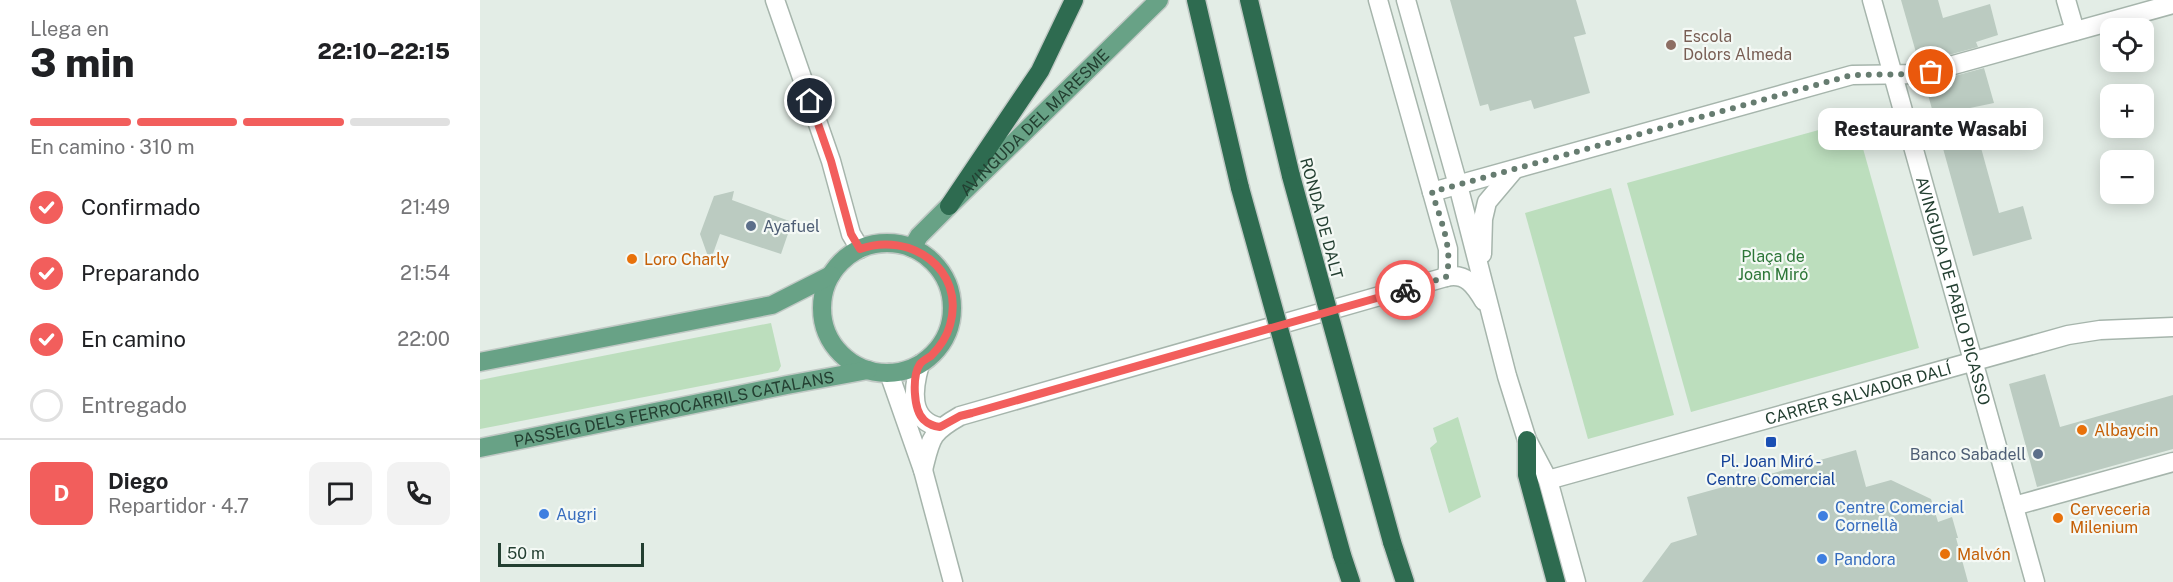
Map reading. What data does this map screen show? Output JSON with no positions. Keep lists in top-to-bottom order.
{
  "streets": {
    "highway": ["RONDA DE DALT"],
    "main road": ["AVINGUDA DEL MARESME", "PASSEIG DELS FERROCARRILS CATALANS"],
    "street": ["AVINGUDA DE PABLO PICASSO", "CARRER SALVADOR DALÍ"]
  },
  "crossings": [
    ["AVINGUDA DEL MARESME", "PASSEIG DELS FERROCARRILS CATALANS"],
    ["AVINGUDA DE PABLO PICASSO", "CARRER SALVADOR DALÍ"]
  ],
  "parks": ["Plaça de Joan Miró"],
  "places": {
    "other": [
      "Escola Dolors Almeda",
      "Restaurante Wasabi",
      "Ayafuel",
      "Loro Charly",
      "Albaycin",
      "Banco Sabadell",
      "Augri",
      "Centre Comercial Cornellà",
      "Cerveceria Milenium",
      "Malvón",
      "Pandora"
    ],
    "transit": ["Pl. Joan Miró - Centre Comercial"]
  },
  "scale_bar": "50 m",
  "page": {
    "heading": ["3 min", "Llega en", "22:10–22:15"],
    "panel": ["Diego", "Repartidor · 4.7"],
    "map_buttons": ["+", "−"],
    "bar": "En camino · 310 m",
    "bubble": "Restaurante Wasabi",
    "list": [
      ["Confirmado", "21:49"],
      ["Preparando", "21:54"],
      ["En camino", "22:00"],
      "Entregado"
    ],
    "round": "D",
    "scale": "50 m"
  }
}
